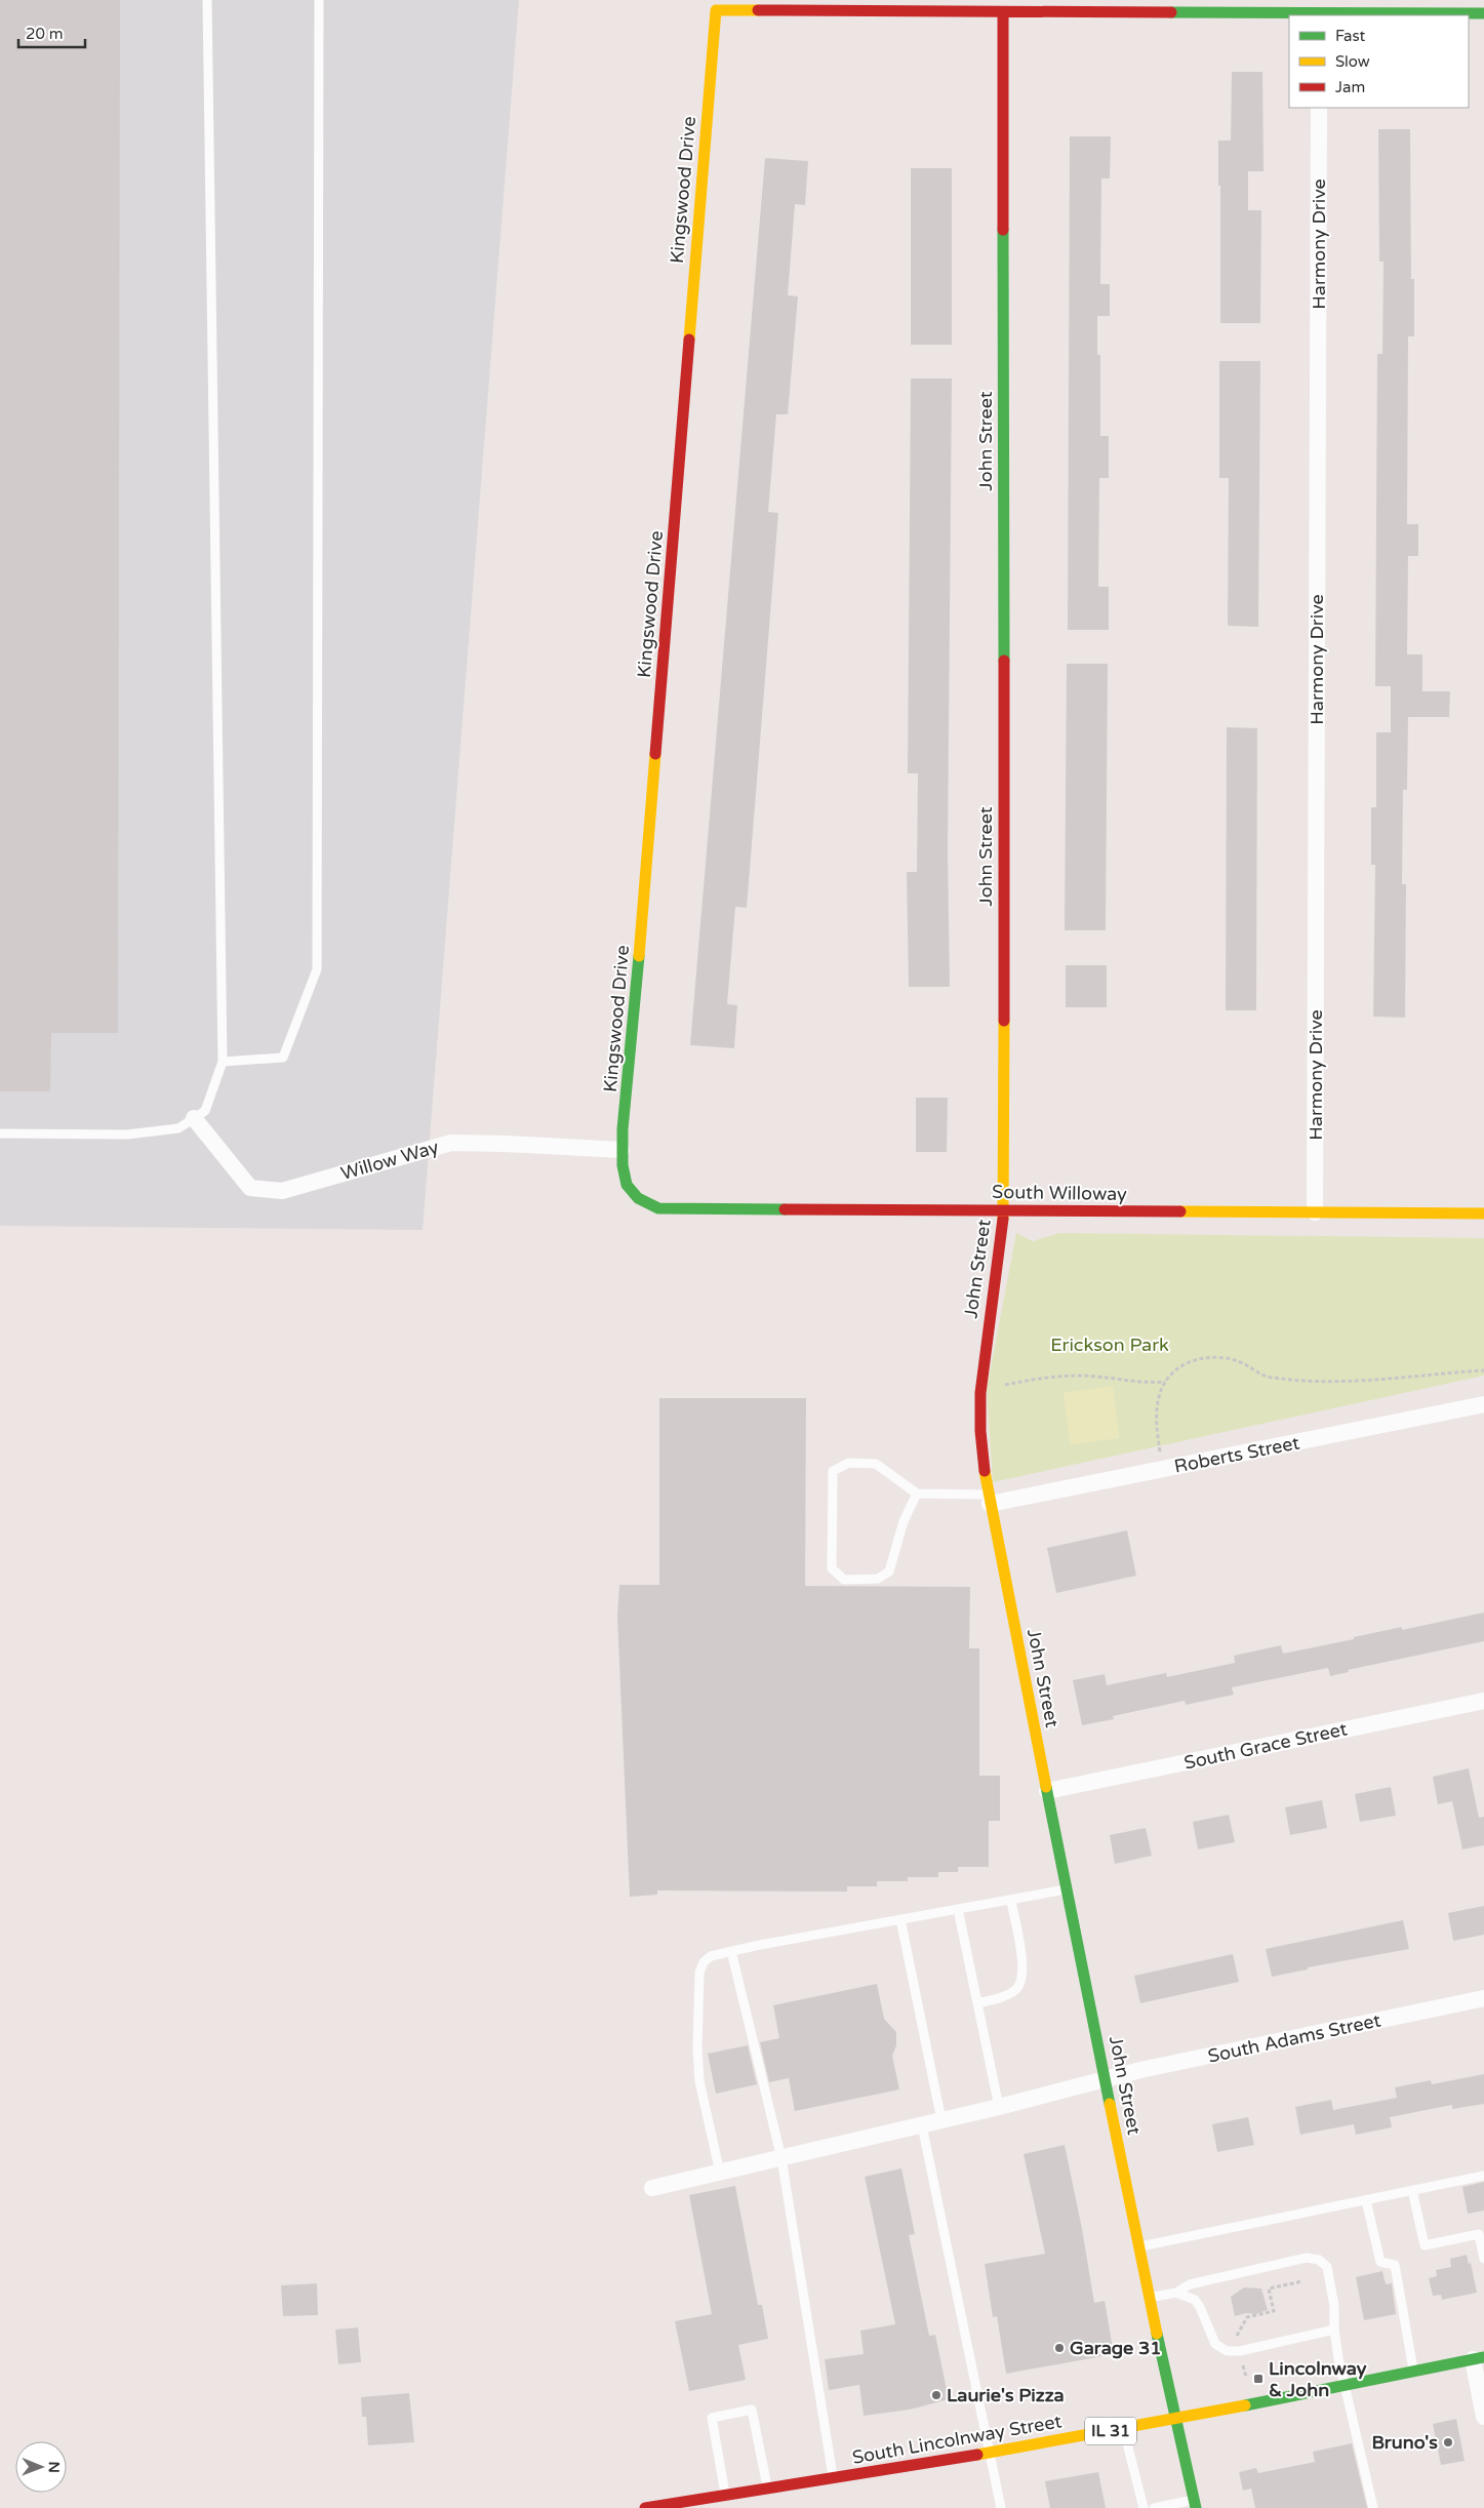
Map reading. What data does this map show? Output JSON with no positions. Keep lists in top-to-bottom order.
{
  "streets": {
    "street": [
      "Kingswood Drive",
      "Harmony Drive",
      "John Street",
      "Willow Way",
      "South Willoway",
      "Roberts Street",
      "South Grace Street",
      "South Adams Street",
      "IL 31",
      "South Lincolnway Street"
    ]
  },
  "crossings": [
    ["Kingswood Drive", "John Street"],
    ["Kingswood Drive", "Willow Way"],
    ["Kingswood Drive", "South Willoway"],
    ["Harmony Drive", "South Willoway"],
    ["John Street", "South Willoway"],
    ["John Street", "Roberts Street"],
    ["John Street", "South Grace Street"],
    ["John Street", "South Adams Street"],
    ["John Street", "South Lincolnway Street"]
  ],
  "parks": ["Erickson Park"],
  "places": {
    "other": ["Garage 31", "Laurie's Pizza", "Bruno's"],
    "transit": ["Lincolnway & John"]
  },
  "legend": ["Fast", "Slow", "Jam"],
  "scale_bar": "20 m",
  "north": "right"
}
